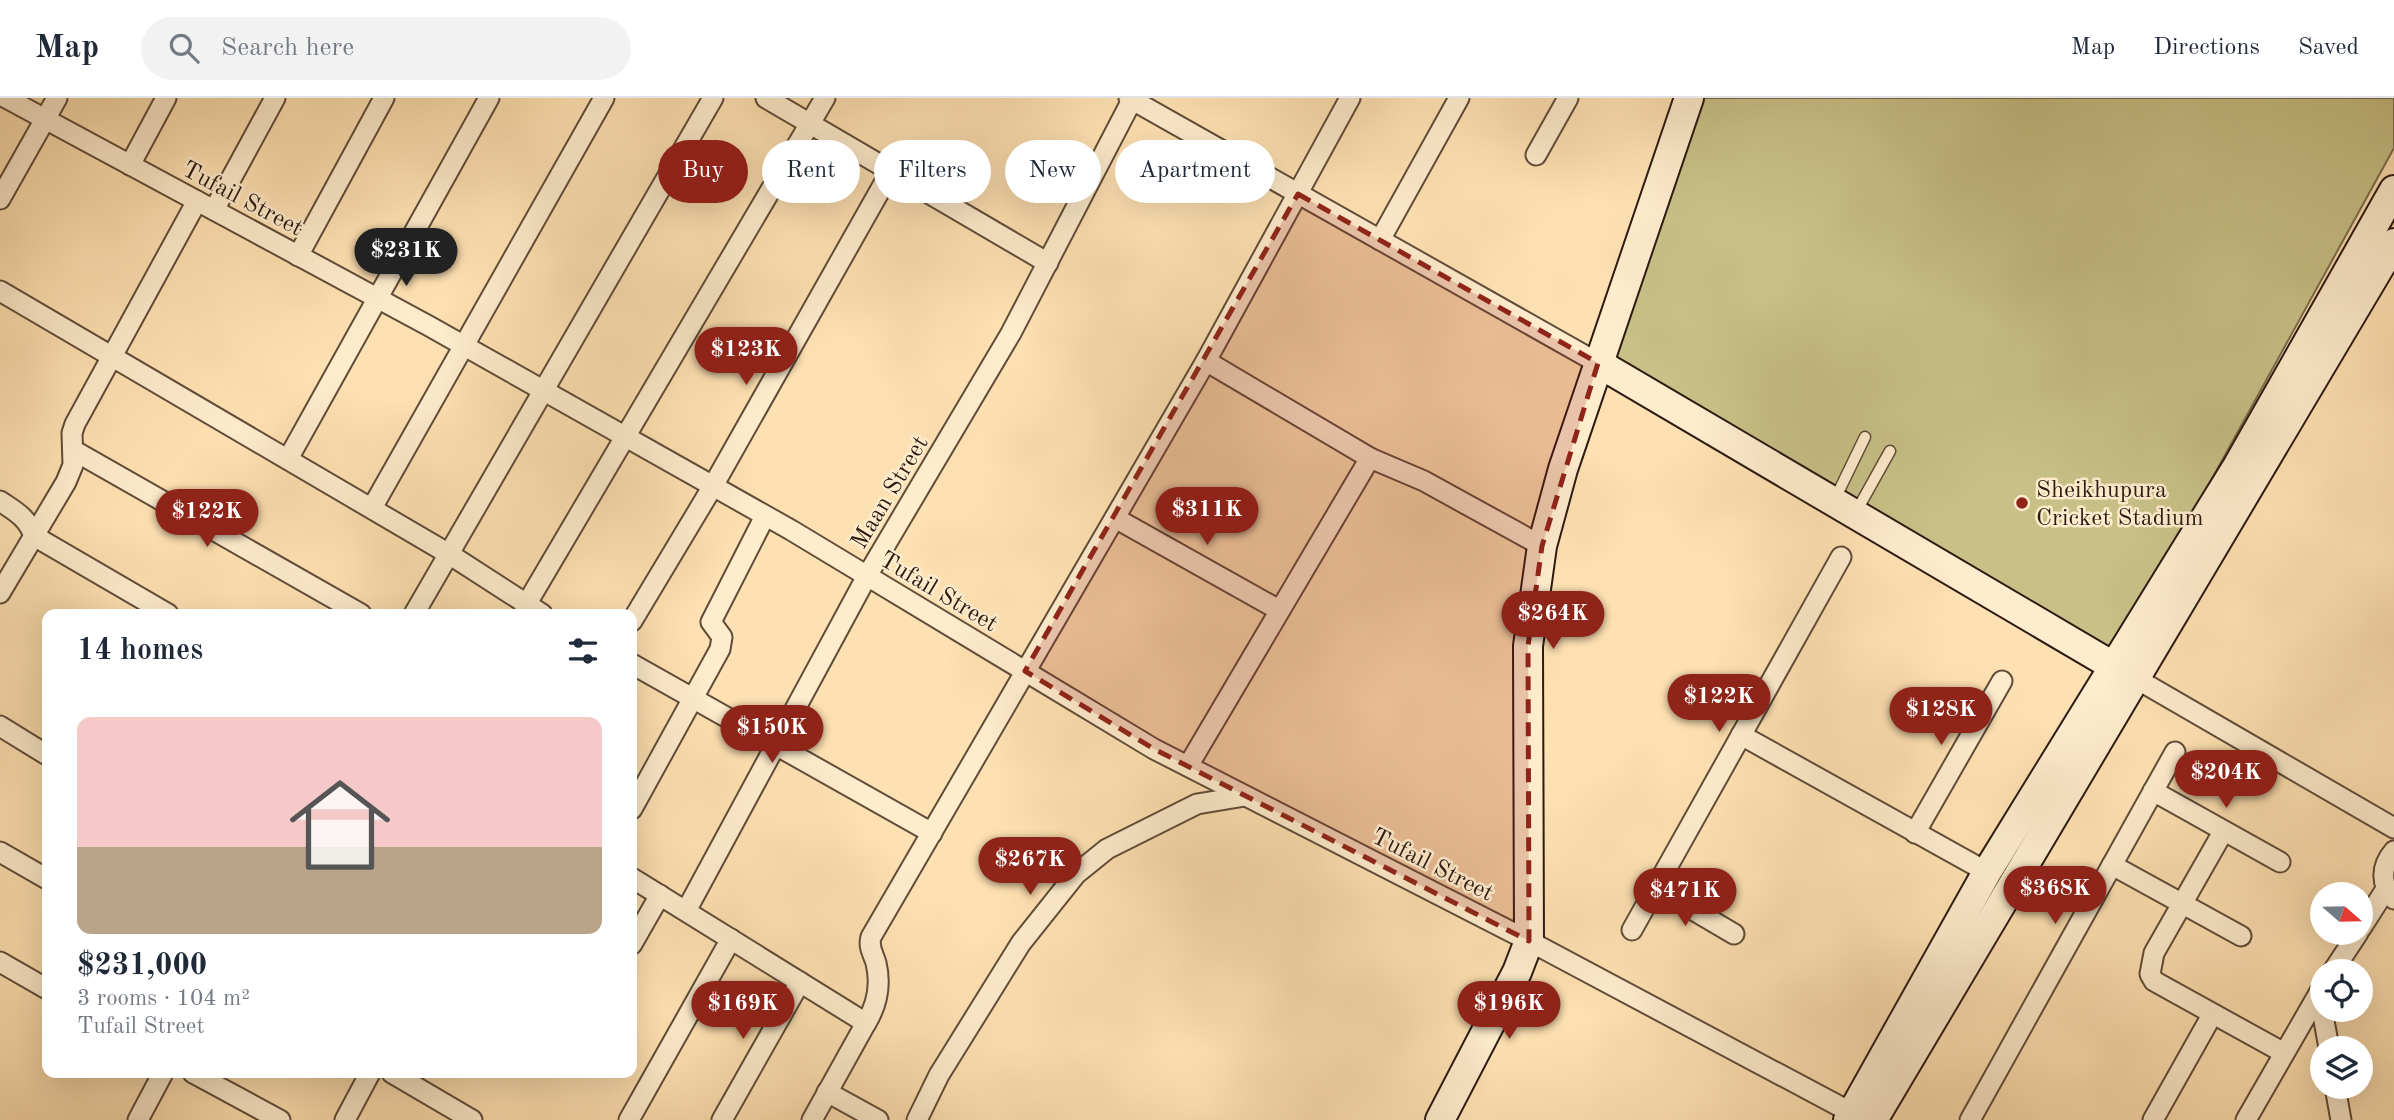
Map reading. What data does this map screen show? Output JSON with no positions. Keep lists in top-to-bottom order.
{
  "streets": {
    "street": ["Tufail Street", "Maan Street"]
  },
  "crossings": [
    ["Tufail Street", "Maan Street"]
  ],
  "places": ["Sheikhupura Cricket Stadium"],
  "north": "right",
  "page": {
    "header": "Map",
    "search": "Search here",
    "nav": ["Map", "Directions", "Saved"],
    "chip": [
      "Buy",
      "Rent",
      "Filters",
      "New",
      "Apartment"
    ],
    "price": [
      "$231K",
      "$123K",
      "$311K",
      "$122K",
      "$264K",
      "$122K",
      "$128K",
      "$150K",
      "$204K",
      "$267K",
      "$368K",
      "$471K",
      "$169K",
      "$196K"
    ],
    "heading": "14 homes",
    "list": [
      {
        "name": "$231,000",
        "note": "3 rooms · 104 m² · Tufail Street"
      }
    ]
  }
}
